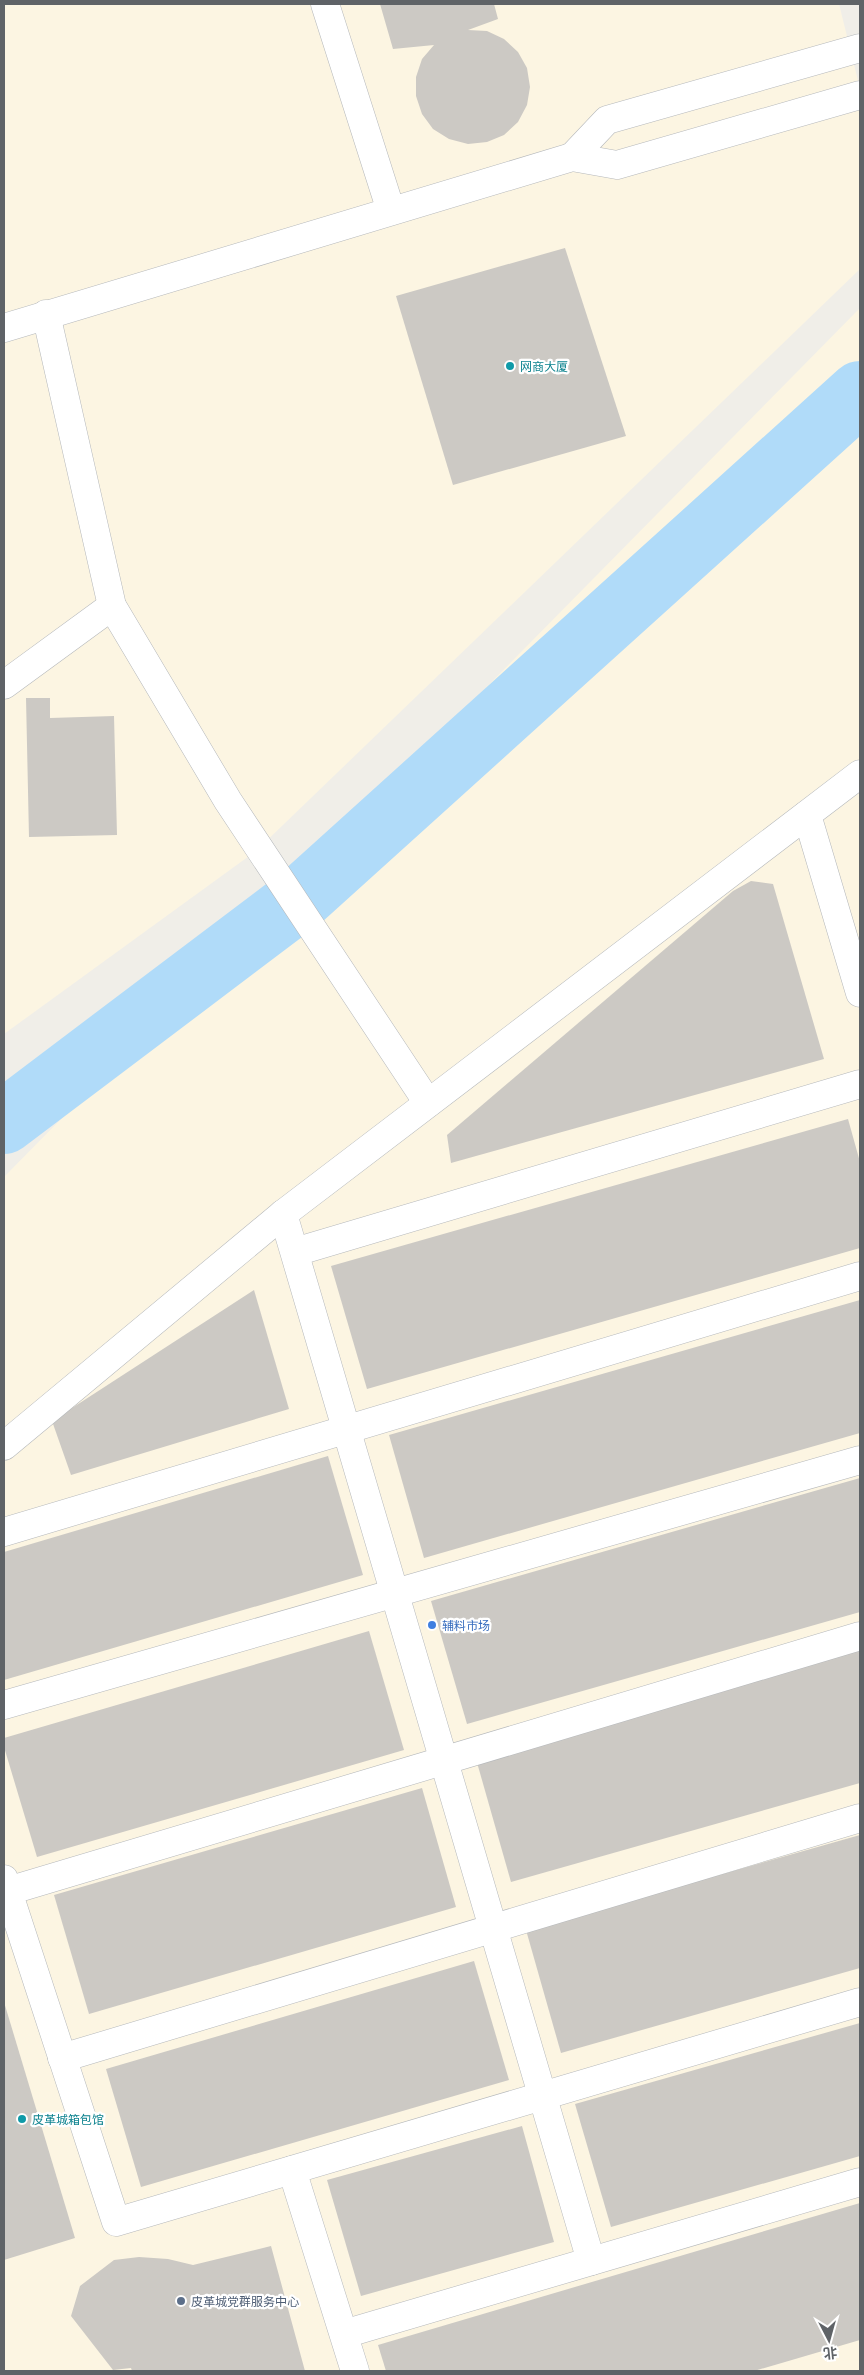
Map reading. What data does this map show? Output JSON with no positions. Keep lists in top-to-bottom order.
{
  "places": [
    "网商大厦",
    "辅料市场",
    "皮革城箱包馆",
    "皮革城党群服务中心"
  ],
  "north": "bottom"
}
